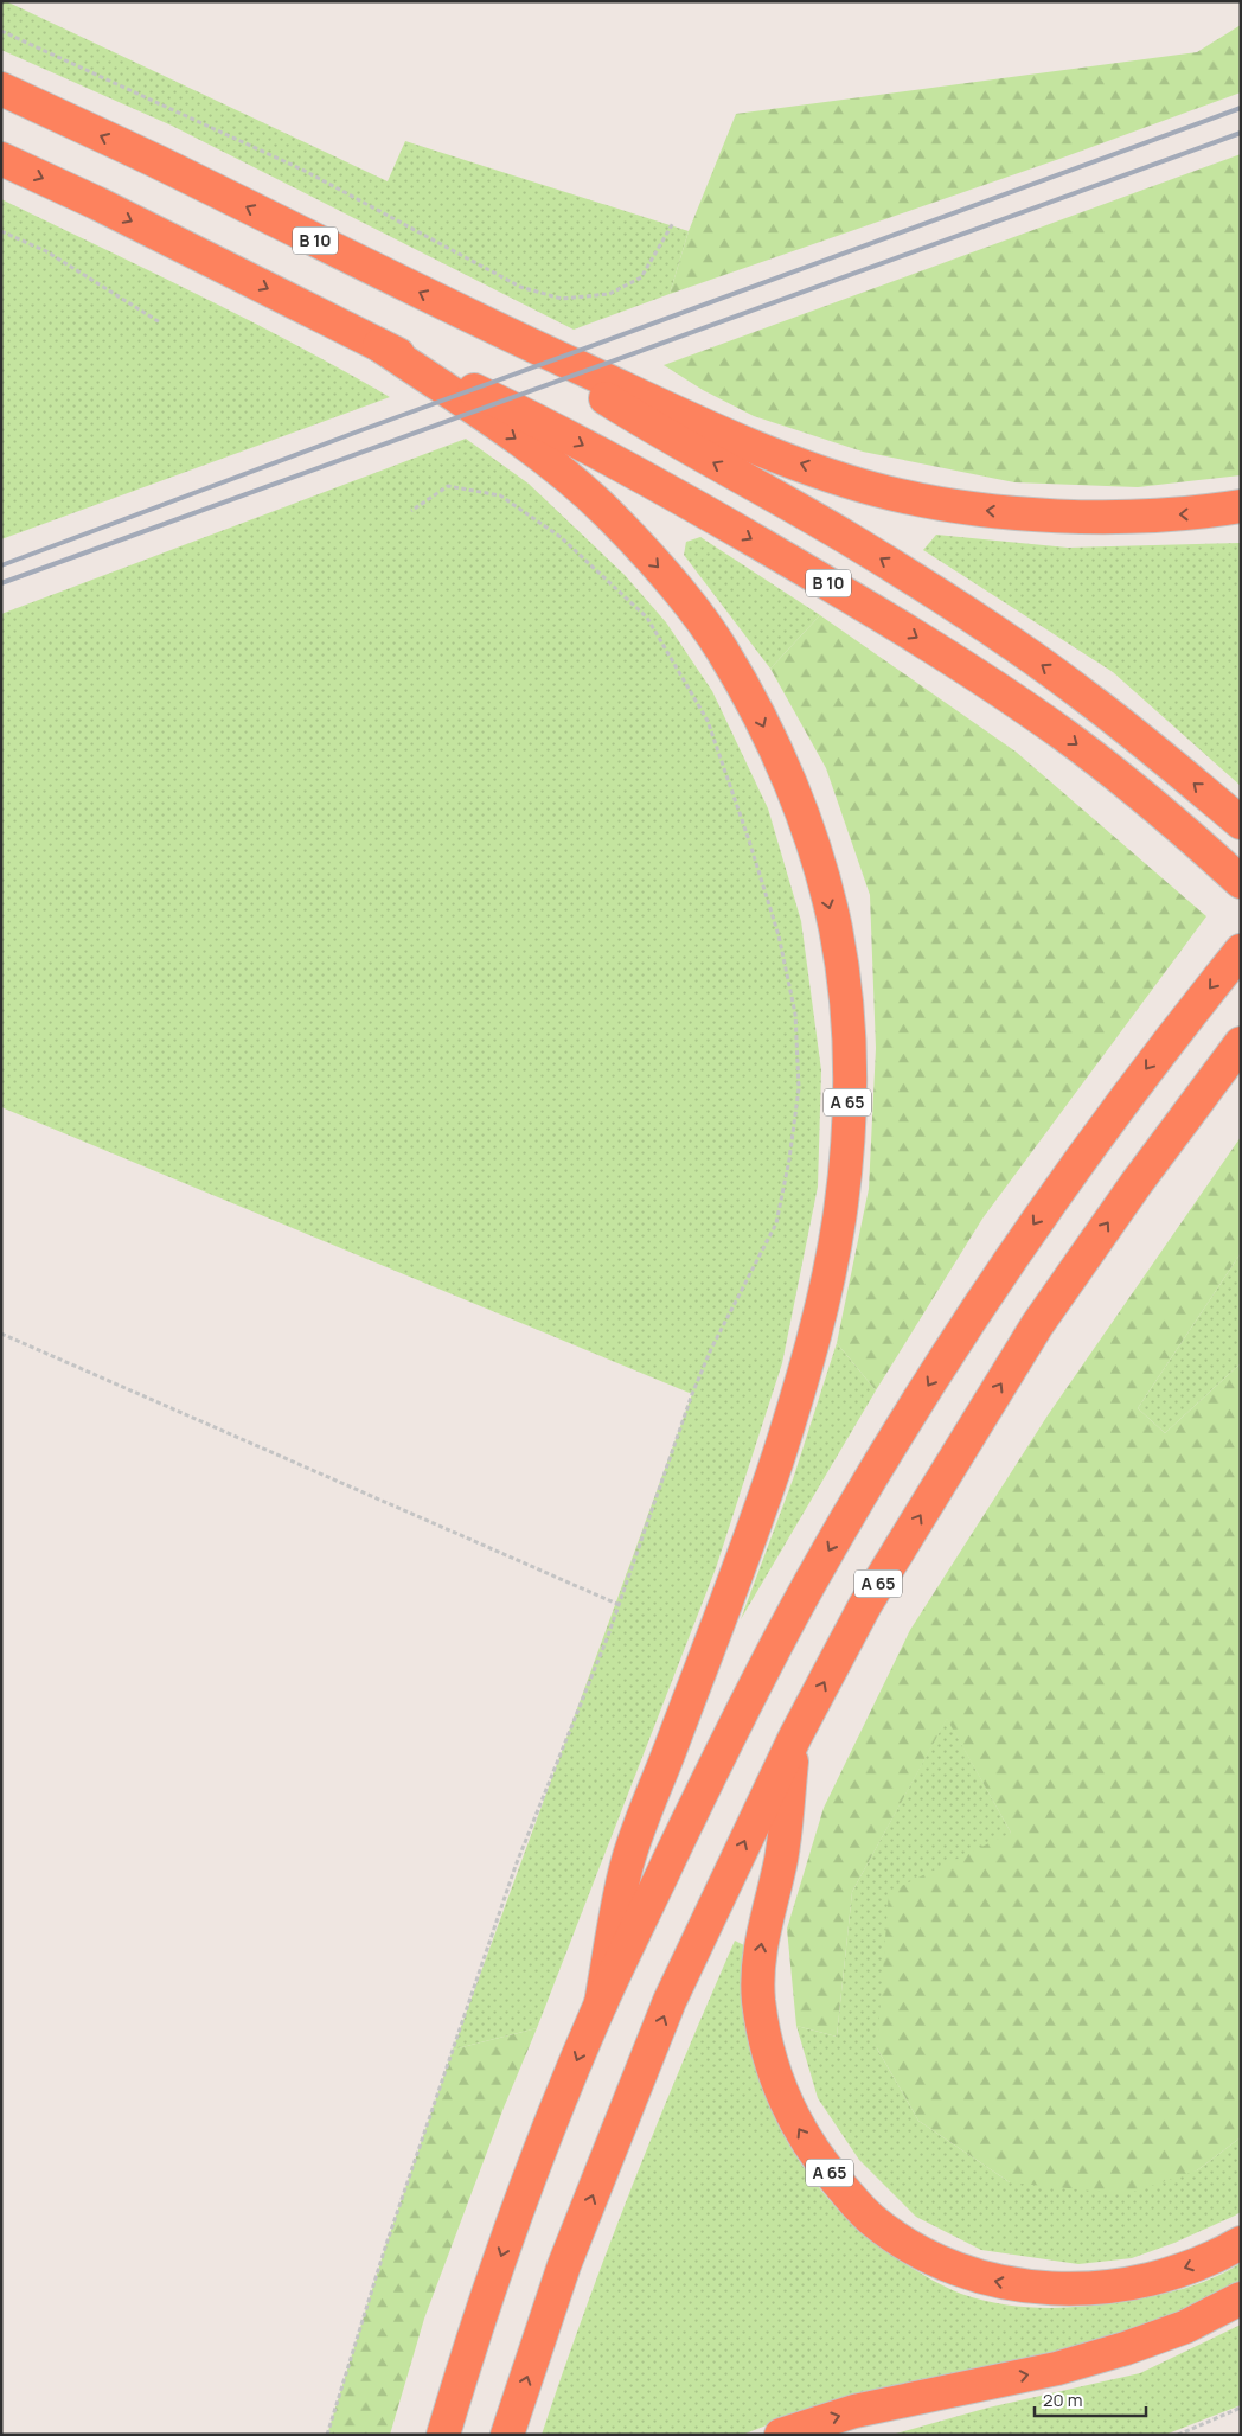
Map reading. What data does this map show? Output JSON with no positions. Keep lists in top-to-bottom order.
{
  "streets": {
    "highway": ["B 10", "A 65"]
  },
  "crossings": [
    ["B 10", "A 65"]
  ],
  "scale_bar": "20 m"
}
